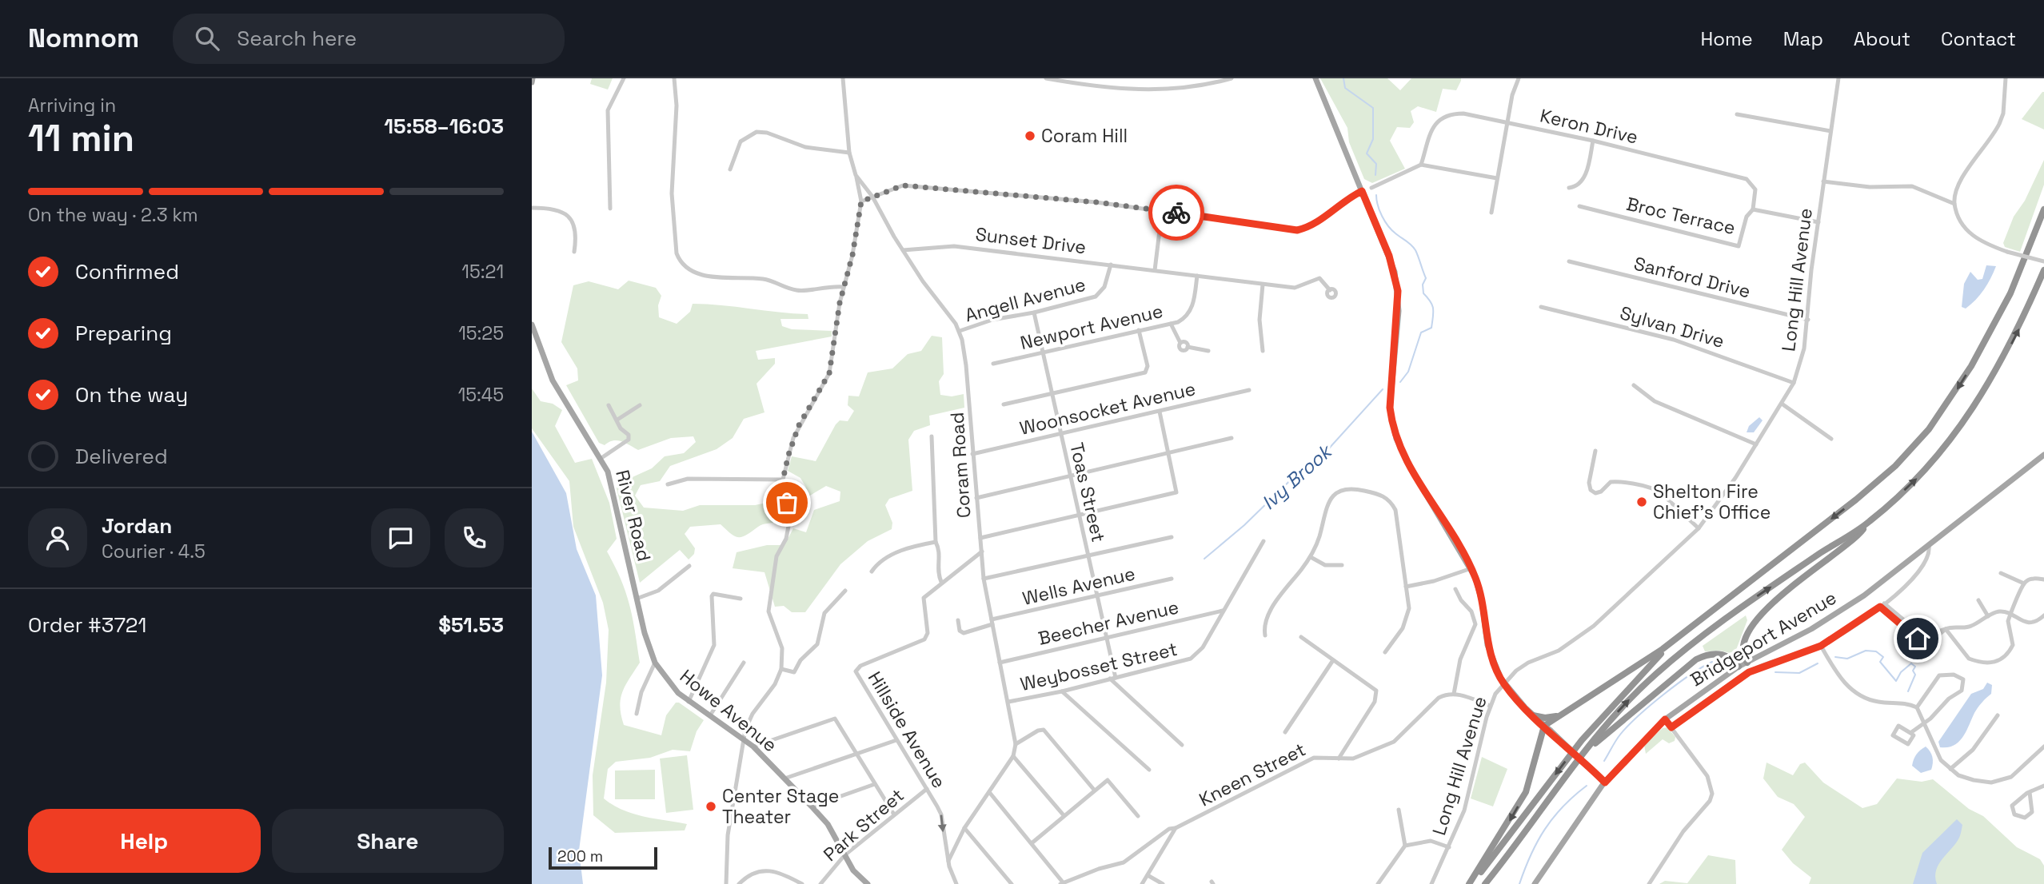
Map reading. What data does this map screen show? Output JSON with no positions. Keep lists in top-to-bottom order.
{
  "streets": {
    "main road": ["River Road", "Bridgeport Avenue", "Howe Avenue"],
    "street": [
      "Keron Drive",
      "Broc Terrace",
      "Sunset Drive",
      "Sanford Drive",
      "Long Hill Avenue",
      "Angell Avenue",
      "Newport Avenue",
      "Sylvan Drive",
      "Woonsocket Avenue",
      "Coram Road",
      "Toas Street",
      "Wells Avenue",
      "Beecher Avenue",
      "Weybosset Street",
      "Hillside Avenue",
      "Kneen Street",
      "Park Street"
    ]
  },
  "crossings": [
    ["Keron Drive", "Broc Terrace"],
    ["Broc Terrace", "Long Hill Avenue"],
    ["Sunset Drive", "Angell Avenue"],
    ["Sunset Drive", "Newport Avenue"],
    ["Sunset Drive", "Coram Road"],
    ["Sanford Drive", "Long Hill Avenue"],
    ["Long Hill Avenue", "Sylvan Drive"],
    ["Angell Avenue", "Coram Road"],
    ["Angell Avenue", "Toas Street"],
    ["Newport Avenue", "Toas Street"],
    ["Woonsocket Avenue", "Coram Road"],
    ["Woonsocket Avenue", "Toas Street"],
    ["Coram Road", "Wells Avenue"],
    ["Coram Road", "Beecher Avenue"],
    ["Coram Road", "Weybosset Street"],
    ["Coram Road", "Hillside Avenue"],
    ["Toas Street", "Wells Avenue"],
    ["Toas Street", "Beecher Avenue"],
    ["Toas Street", "Weybosset Street"],
    ["River Road", "Howe Avenue"],
    ["Beecher Avenue", "Weybosset Street"],
    ["Howe Avenue", "Park Street"],
    ["Hillside Avenue", "Park Street"]
  ],
  "water": ["Ivy Brook"],
  "places": ["Coram Hill", "Shelton Fire Chief's Office", "Center Stage Theater"],
  "scale_bar": "200 m",
  "page": {
    "header": "Nomnom",
    "search": "Search here",
    "nav": [
      "Home",
      "Map",
      "About",
      "Contact"
    ],
    "heading": ["11 min", "Arriving in", "15:58–16:03"],
    "panel": [
      "Jordan",
      "Courier · 4.5",
      "Order #3721",
      "$51.53"
    ],
    "bar": "On the way · 2.3 km",
    "list": [
      ["Confirmed", "15:21"],
      ["Preparing", "15:25"],
      ["On the way", "15:45"],
      "Delivered"
    ],
    "buttons": ["Help", "Share"],
    "scale": "200 m"
  }
}
